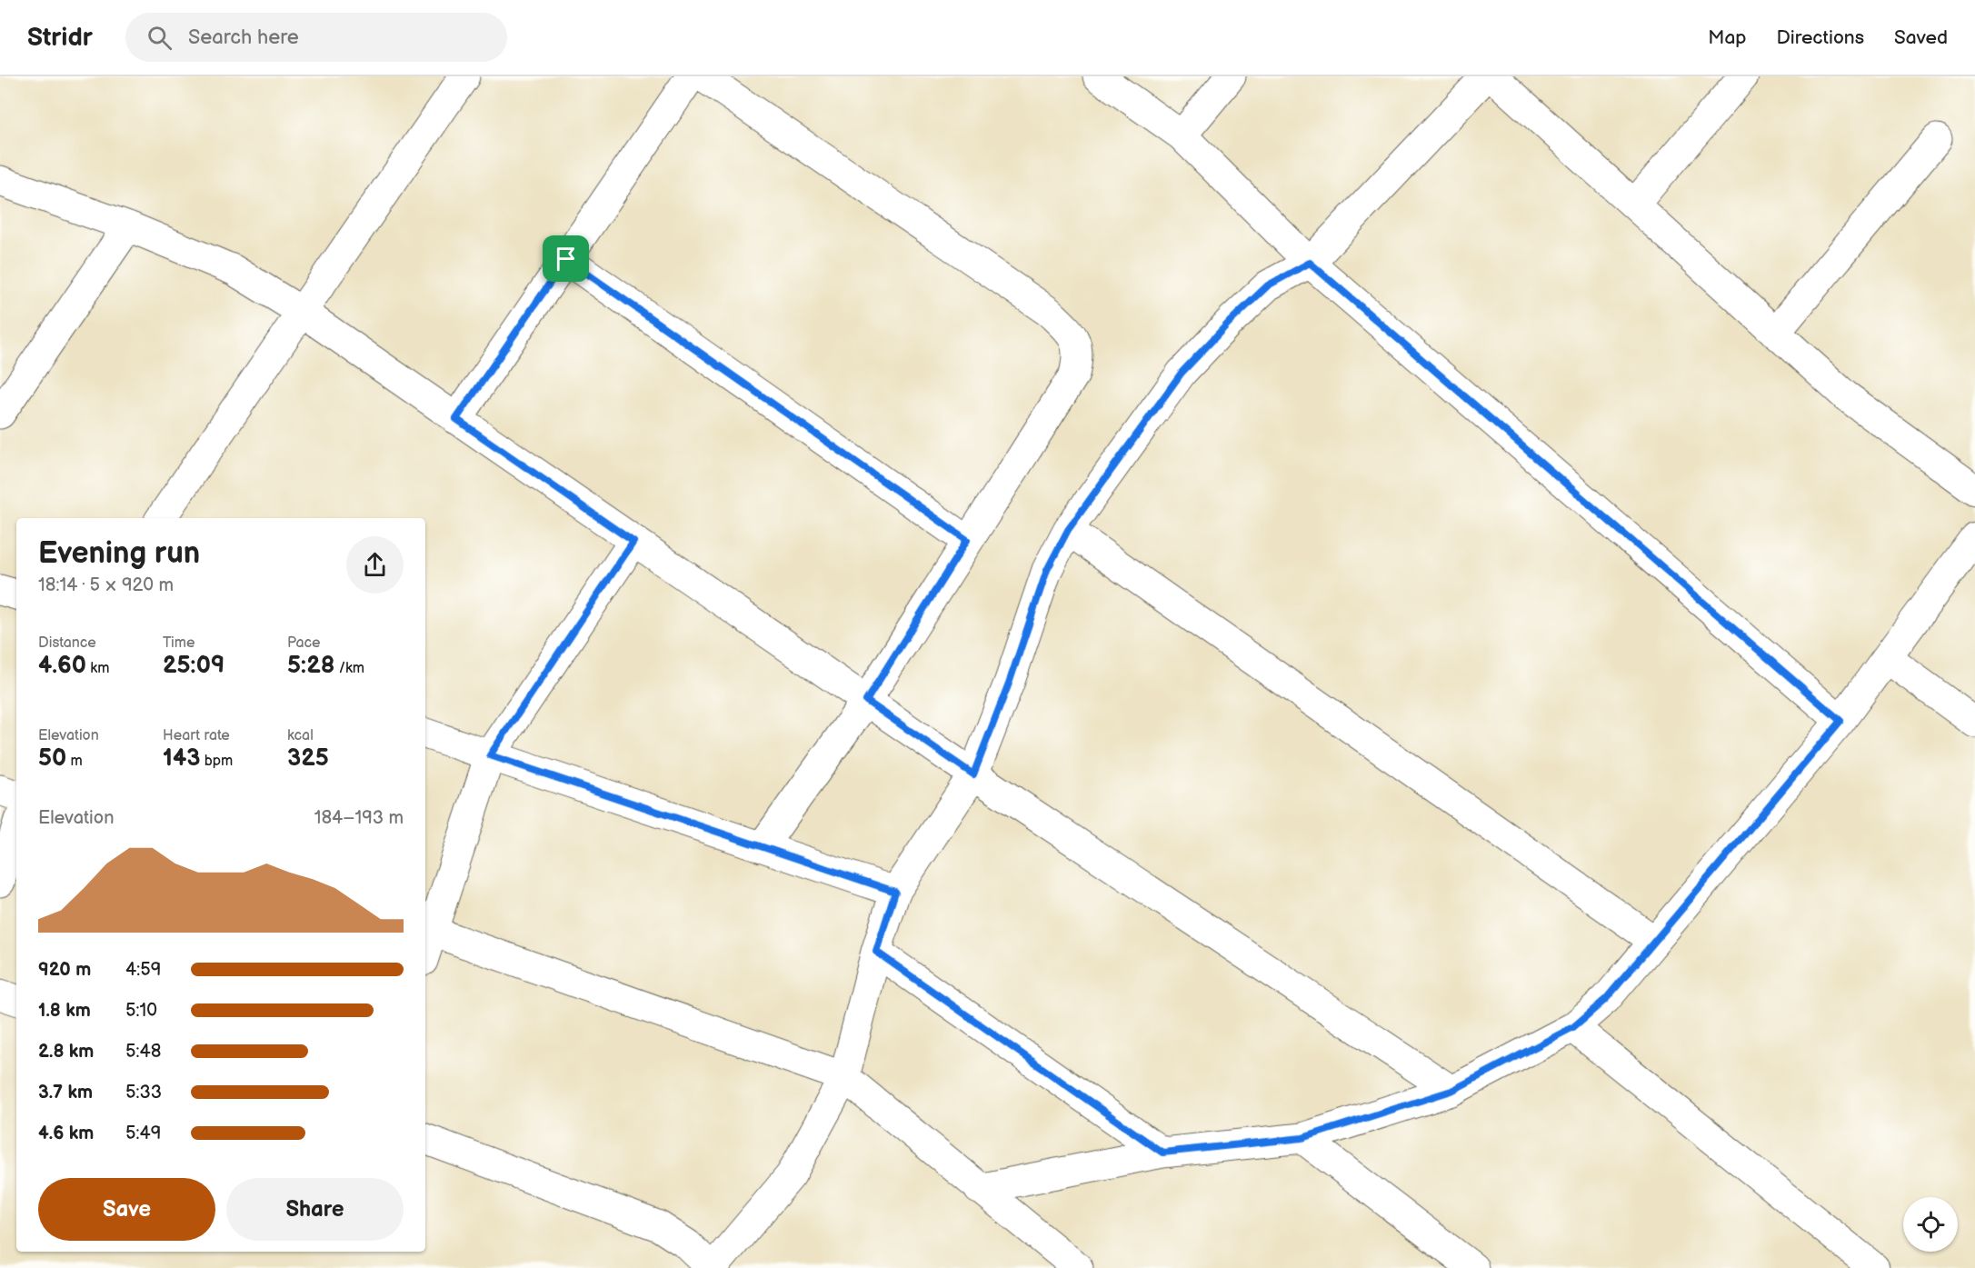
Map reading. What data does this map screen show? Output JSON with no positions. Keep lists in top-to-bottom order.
{
  "page": {
    "header": "Stridr",
    "search": "Search here",
    "nav": ["Map", "Directions", "Saved"],
    "heading": ["Evening run", "18:14 · 5 × 920 m"],
    "stats": [
      ["Distance", "4.60 km"],
      ["Time", "25:09"],
      ["Pace", "5:28 /km"],
      ["Elevation", "50 m"],
      ["Heart rate", "143 bpm"],
      ["kcal", "325"]
    ],
    "chart": ["Elevation", "184–193 m"],
    "list": [
      {
        "name": "920 m",
        "note": "4:59"
      },
      {
        "name": "1.8 km",
        "note": "5:10"
      },
      {
        "name": "2.8 km",
        "note": "5:48"
      },
      {
        "name": "3.7 km",
        "note": "5:33"
      },
      {
        "name": "4.6 km",
        "note": "5:49"
      }
    ],
    "buttons": ["Save", "Share"]
  }
}
